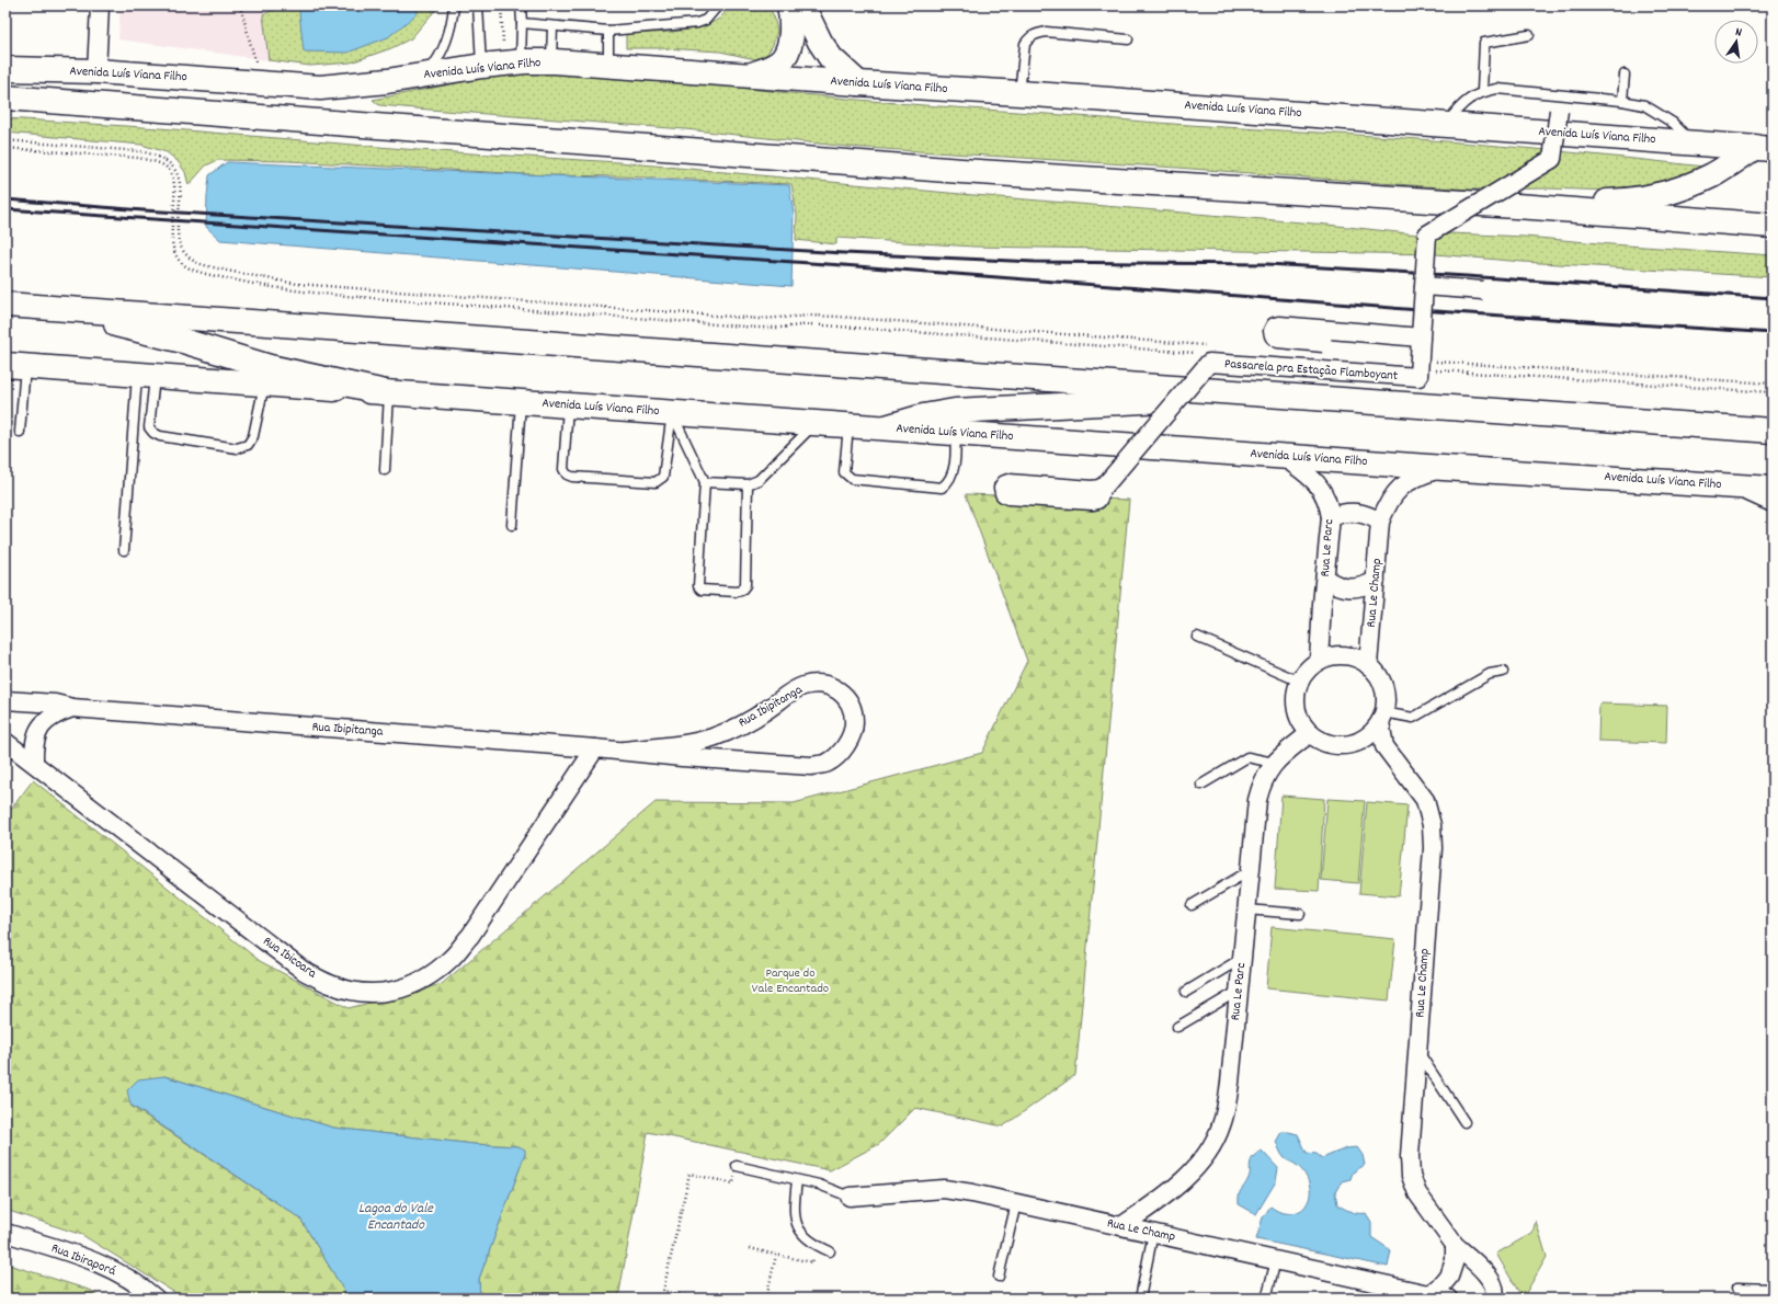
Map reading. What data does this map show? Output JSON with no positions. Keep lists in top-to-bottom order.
{
  "streets": {
    "main road": ["Avenida Luís Viana Filho"],
    "street": [
      "Passarela pra Estação Flamboyant",
      "Rua Le Parc",
      "Rua Le Champ",
      "Rua Ibipitanga",
      "Rua Ibicoara",
      "Rua Ibiraporá"
    ]
  },
  "crossings": [
    ["Avenida Luís Viana Filho", "Rua Le Parc"],
    ["Rua Le Parc", "Rua Le Champ"],
    ["Rua Ibipitanga", "Rua Ibicoara"]
  ],
  "water": ["Lagoa do Vale Encantado"],
  "parks": ["Parque do Vale Encantado"],
  "north": "top"
}
